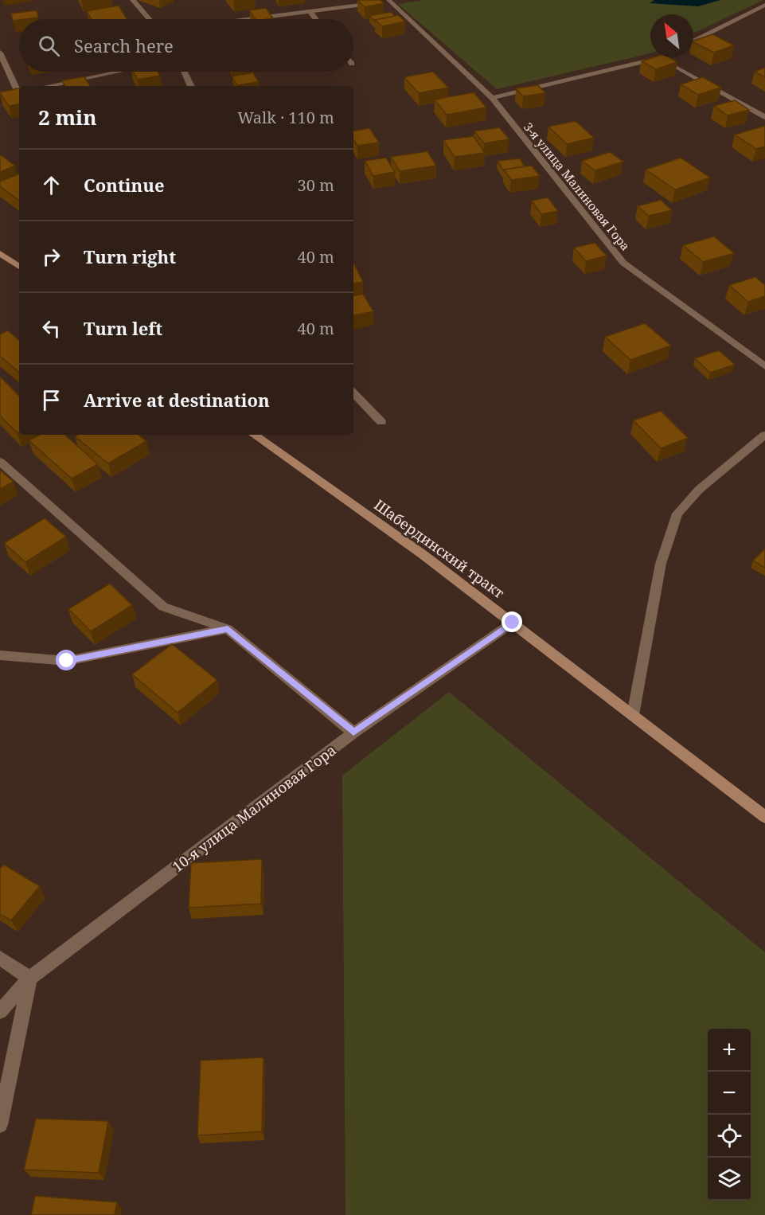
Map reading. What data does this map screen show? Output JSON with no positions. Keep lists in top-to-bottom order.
{
  "streets": {
    "main road": ["Шабердинский тракт"],
    "street": ["3-я улица Малиновая Гора", "10-я улица Малиновая Гора"]
  },
  "crossings": [
    ["Шабердинский тракт", "10-я улица Малиновая Гора"]
  ],
  "north": "top left",
  "page": {
    "search": "Search here",
    "heading": ["2 min", "Walk · 110 m"],
    "list": [
      ["Continue", "30 m"],
      ["Turn right", "40 m"],
      ["Turn left", "40 m"],
      "Arrive at destination"
    ],
    "map_buttons": ["+", "−"]
  }
}
